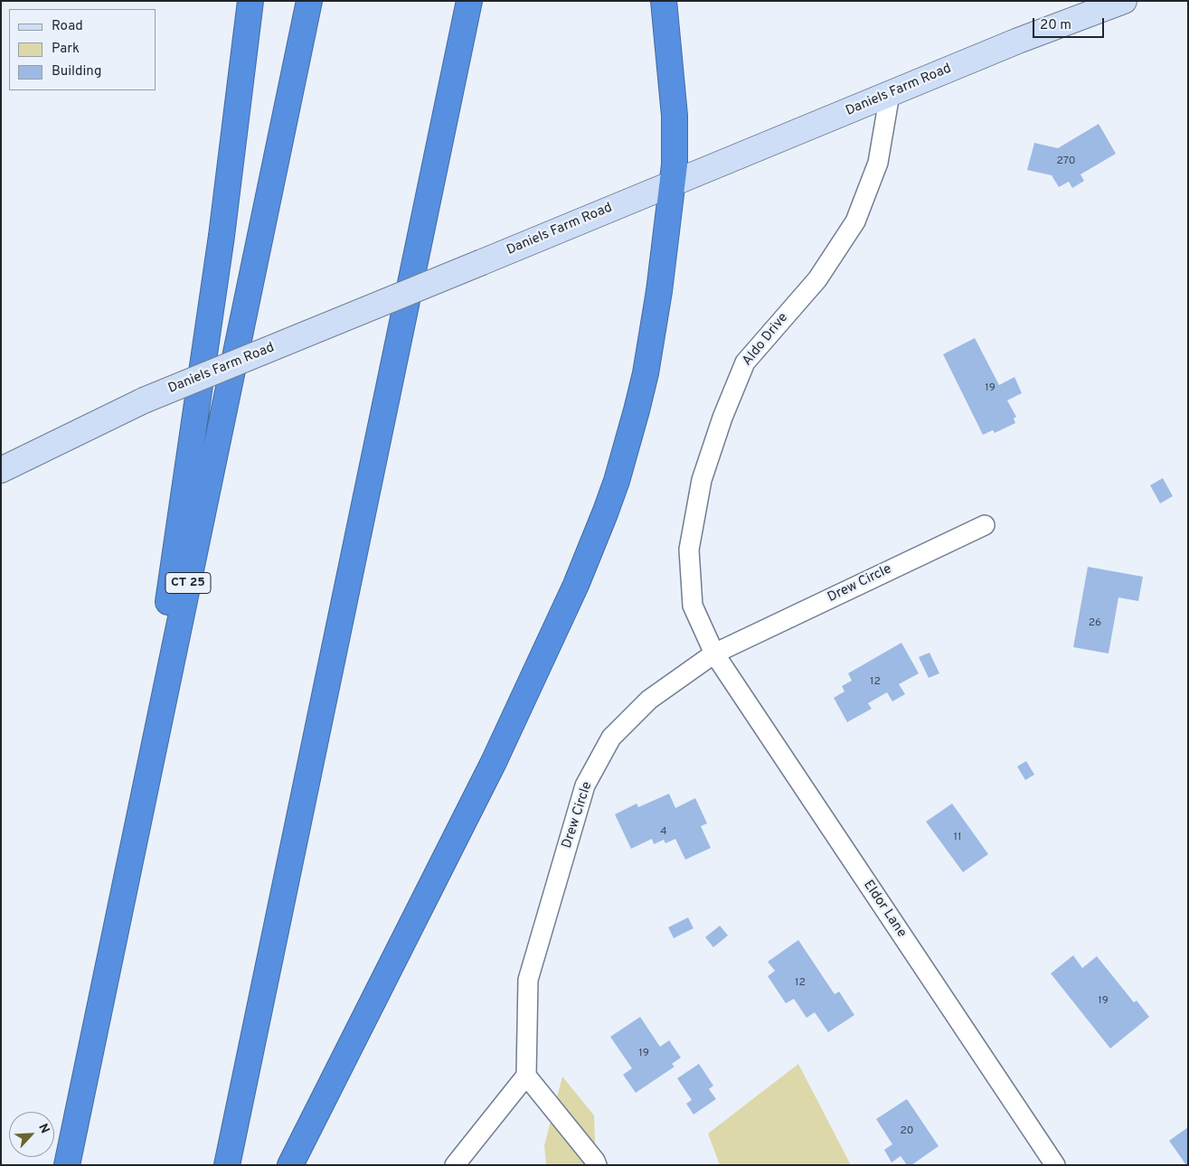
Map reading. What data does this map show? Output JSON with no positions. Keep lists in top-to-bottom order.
{
  "streets": {
    "highway": ["CT 25"],
    "main road": ["Daniels Farm Road"],
    "street": ["Aldo Drive", "Drew Circle", "Eldor Lane"]
  },
  "crossings": [
    ["Daniels Farm Road", "Aldo Drive"],
    ["Aldo Drive", "Drew Circle"],
    ["Aldo Drive", "Eldor Lane"],
    ["Drew Circle", "Eldor Lane"]
  ],
  "house_numbers": [
    "270",
    "19",
    "26",
    "12",
    "4",
    "11",
    "12",
    "19",
    "19",
    "20"
  ],
  "legend": ["Road", "Park", "Building"],
  "scale_bar": "20 m",
  "north": "top right"
}
